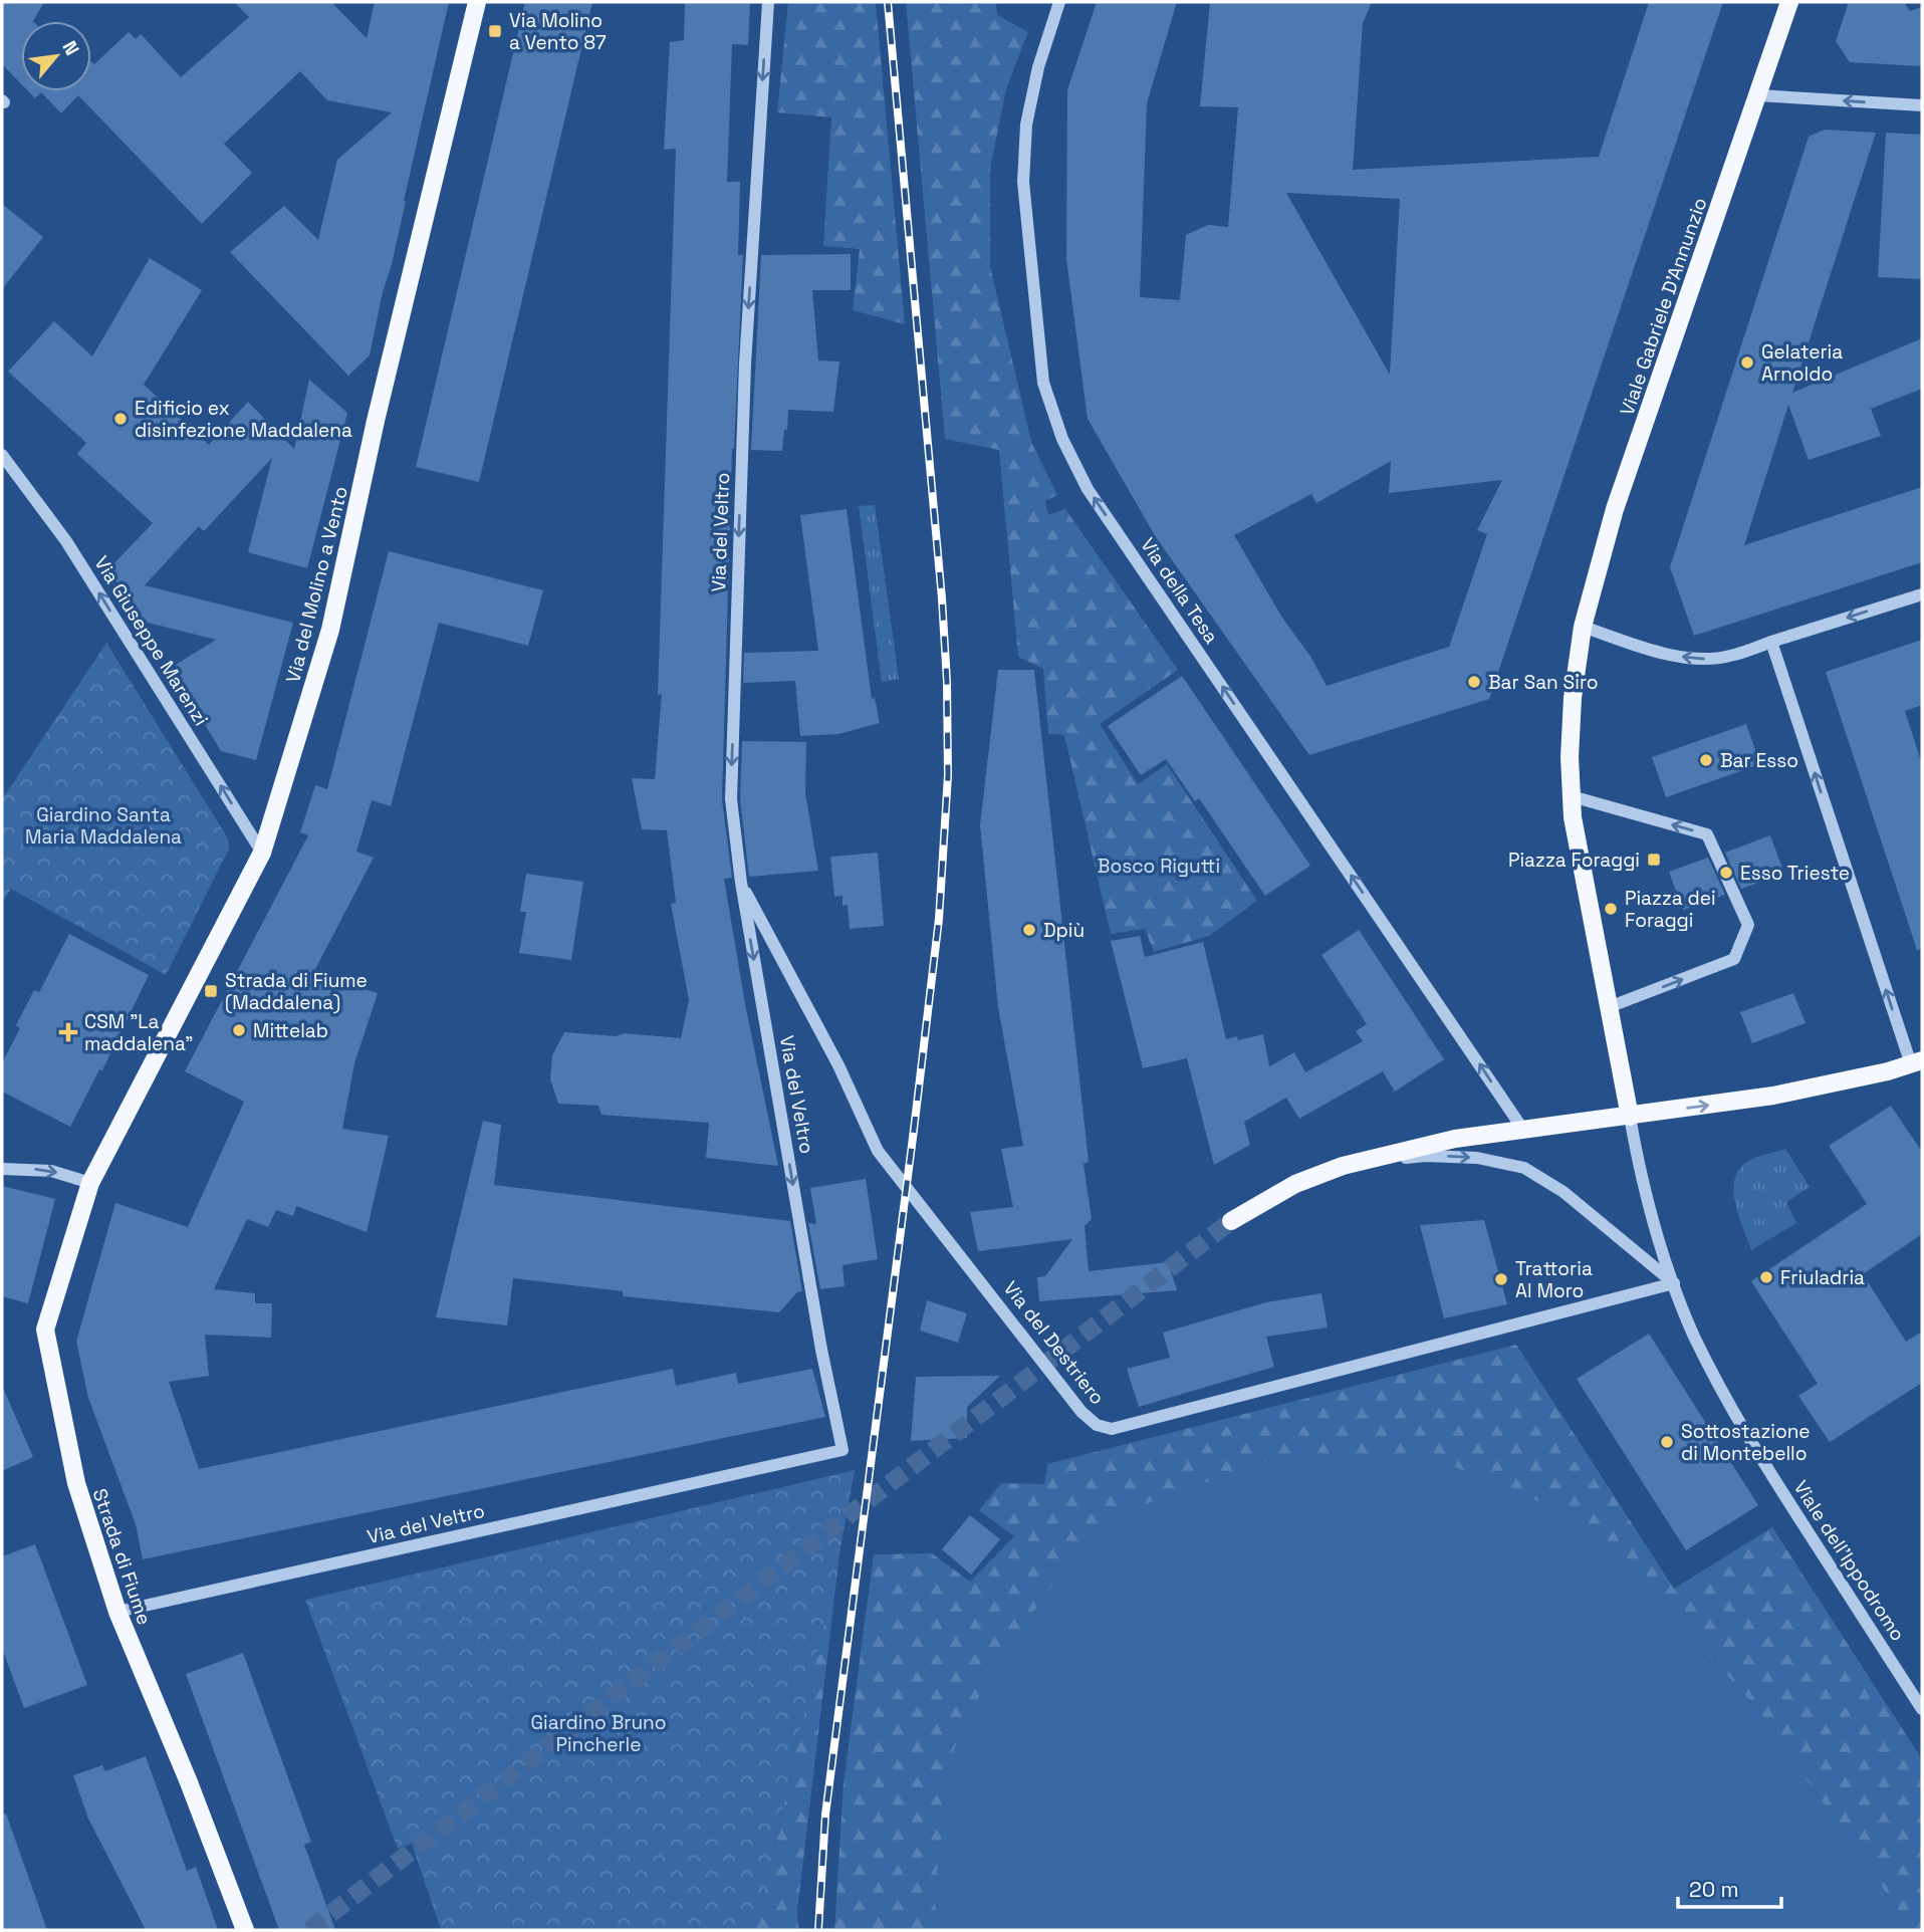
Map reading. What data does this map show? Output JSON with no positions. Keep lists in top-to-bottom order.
{
  "streets": {
    "main road": ["Viale Gabriele D'Annunzio", "Via del Molino a Vento", "Strada di Fiume"],
    "street": [
      "Via del Veltro",
      "Via della Tesa",
      "Via Giuseppe Marenzi",
      "Via del Destriero",
      "Viale dell'Ippodromo"
    ]
  },
  "crossings": [
    ["Via del Veltro", "Via del Destriero"],
    ["Via del Veltro", "Strada di Fiume"],
    ["Via del Molino a Vento", "Via Giuseppe Marenzi"],
    ["Via del Molino a Vento", "Strada di Fiume"],
    ["Via del Destriero", "Viale dell'Ippodromo"]
  ],
  "one_way": ["Via della Tesa", "Via Giuseppe Marenzi"],
  "parks": ["Giardino Santa Maria Maddalena", "Bosco Rigutti", "Giardino Bruno Pincherle"],
  "places": {
    "transit": ["Via Molino a Vento 87", "Piazza Foraggi", "Strada di Fiume (Maddalena)"],
    "other": [
      "Gelateria Arnoldo",
      "Edificio ex disinfezione Maddalena",
      "Bar San Siro",
      "Bar Esso",
      "Esso Trieste",
      "Piazza dei Foraggi",
      "Dpiù",
      "Mittelab",
      "Friuladria",
      "Trattoria Al Moro",
      "Sottostazione di Montebello"
    ],
    "health": ["CSM \"La maddalena\""]
  },
  "scale_bar": "20 m",
  "north": "top right"
}
